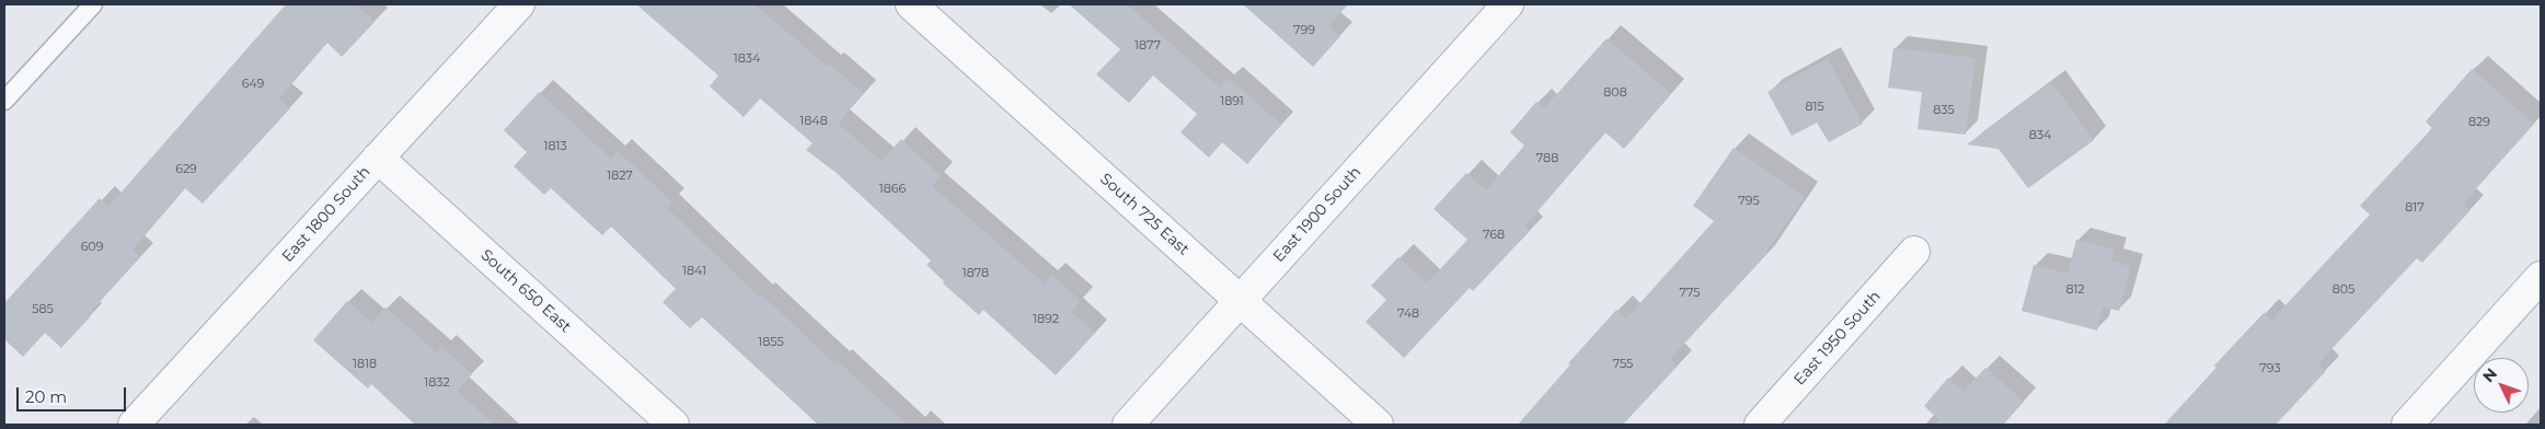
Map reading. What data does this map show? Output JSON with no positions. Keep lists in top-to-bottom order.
{
  "streets": {
    "street": [
      "East 1800 South",
      "South 725 East",
      "East 1900 South",
      "South 650 East",
      "East 1950 South"
    ]
  },
  "crossings": [
    ["East 1800 South", "South 650 East"],
    ["South 725 East", "East 1900 South"]
  ],
  "house_numbers": [
    "799",
    "1877",
    "1834",
    "649",
    "808",
    "1891",
    "815",
    "835",
    "1848",
    "829",
    "834",
    "1813",
    "788",
    "629",
    "1827",
    "1866",
    "795",
    "817",
    "768",
    "609",
    "1841",
    "1878",
    "812",
    "805",
    "775",
    "585",
    "748",
    "1892",
    "1855",
    "1818",
    "755",
    "793",
    "1832"
  ],
  "scale_bar": "20 m",
  "north": "top left"
}
